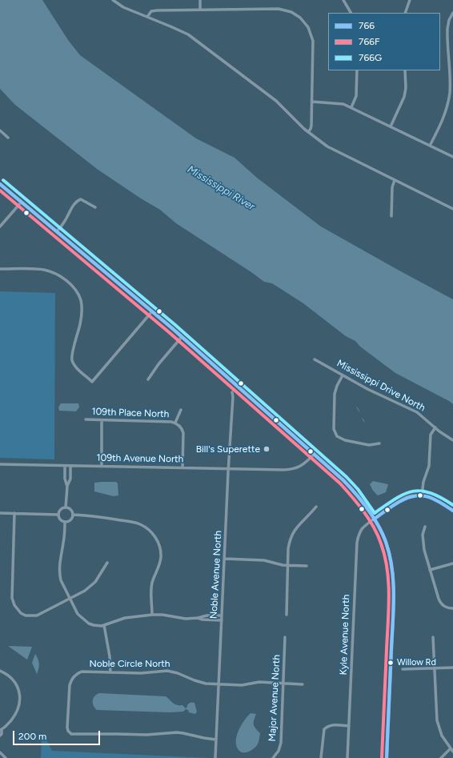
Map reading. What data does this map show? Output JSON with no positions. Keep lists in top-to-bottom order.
{
  "streets": {
    "street": [
      "Mississippi Drive North",
      "109th Place North",
      "109th Avenue North",
      "Noble Avenue North",
      "Kyle Avenue North",
      "Noble Circle North",
      "Major Avenue North"
    ]
  },
  "crossings": [
    ["109th Avenue North", "Noble Avenue North"],
    ["Noble Avenue North", "Noble Circle North"],
    ["Noble Circle North", "Major Avenue North"]
  ],
  "water": ["Mississippi River"],
  "places": ["Bill's Superette", "Willow Rd"],
  "lines": ["transit line 766G", "transit line 766", "transit line 766F"],
  "legend": ["766", "766F", "766G"],
  "scale_bar": "200 m"
}
